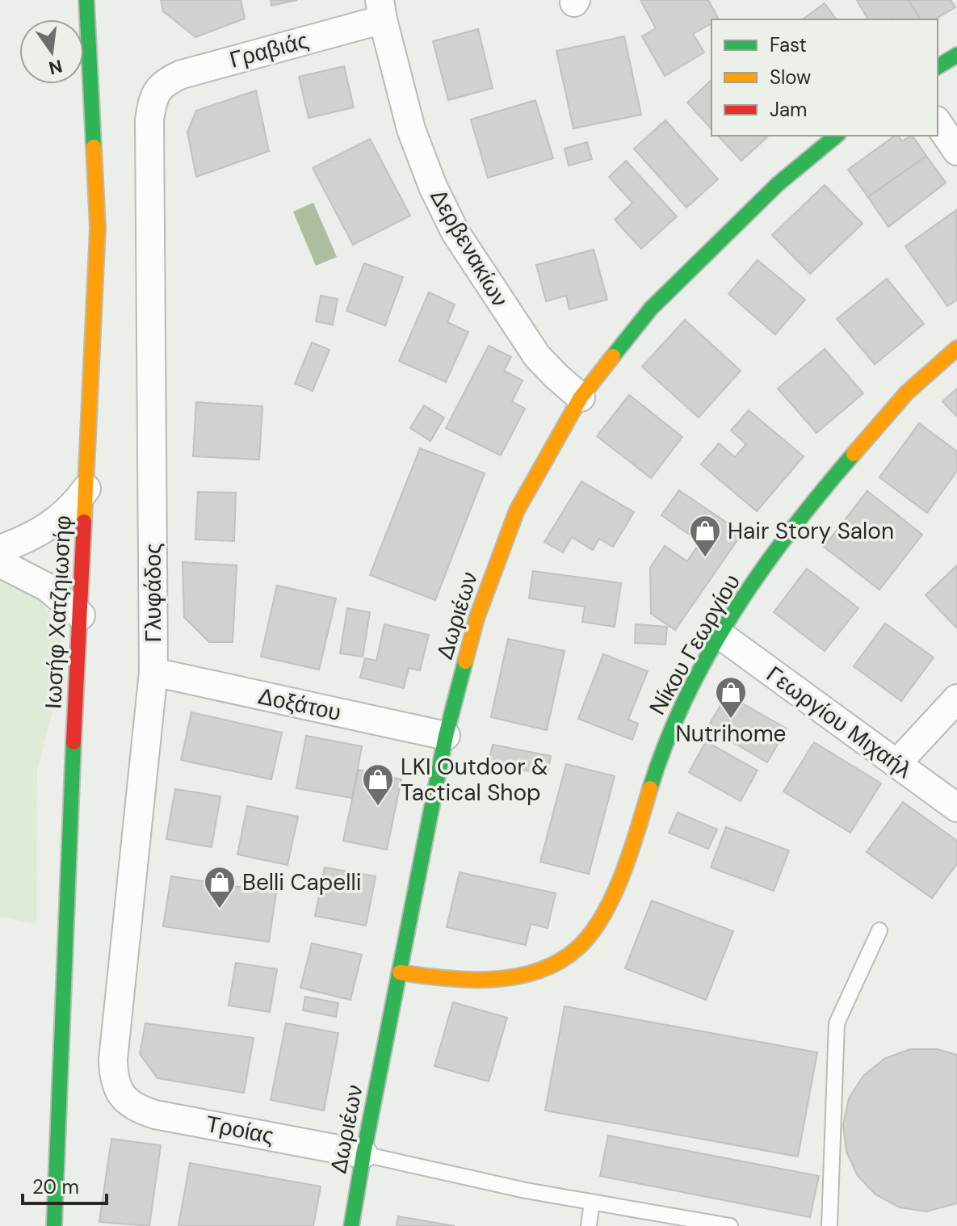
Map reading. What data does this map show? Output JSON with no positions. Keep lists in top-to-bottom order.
{
  "streets": {
    "street": [
      "Γραβιάς",
      "Δερβενακίων",
      "Γλυφάδος",
      "Ιωσήφ Χατζηιωσήφ",
      "Δωριέων",
      "Νίκου Γεωργίου",
      "Δοξάτου",
      "Γεωργίου Μιχαήλ",
      "Τροίας"
    ]
  },
  "crossings": [
    ["Γραβιάς", "Δερβενακίων"],
    ["Γραβιάς", "Γλυφάδος"],
    ["Δερβενακίων", "Δωριέων"],
    ["Γλυφάδος", "Δοξάτου"],
    ["Γλυφάδος", "Τροίας"],
    ["Δωριέων", "Νίκου Γεωργίου"],
    ["Δωριέων", "Δοξάτου"],
    ["Δωριέων", "Τροίας"],
    ["Νίκου Γεωργίου", "Γεωργίου Μιχαήλ"]
  ],
  "places": {
    "shop": [
      "Hair Story Salon",
      "Nutrihome",
      "LKI Outdoor & Tactical Shop",
      "Belli Capelli"
    ]
  },
  "legend": ["Fast", "Slow", "Jam"],
  "scale_bar": "20 m",
  "north": "bottom"
}
